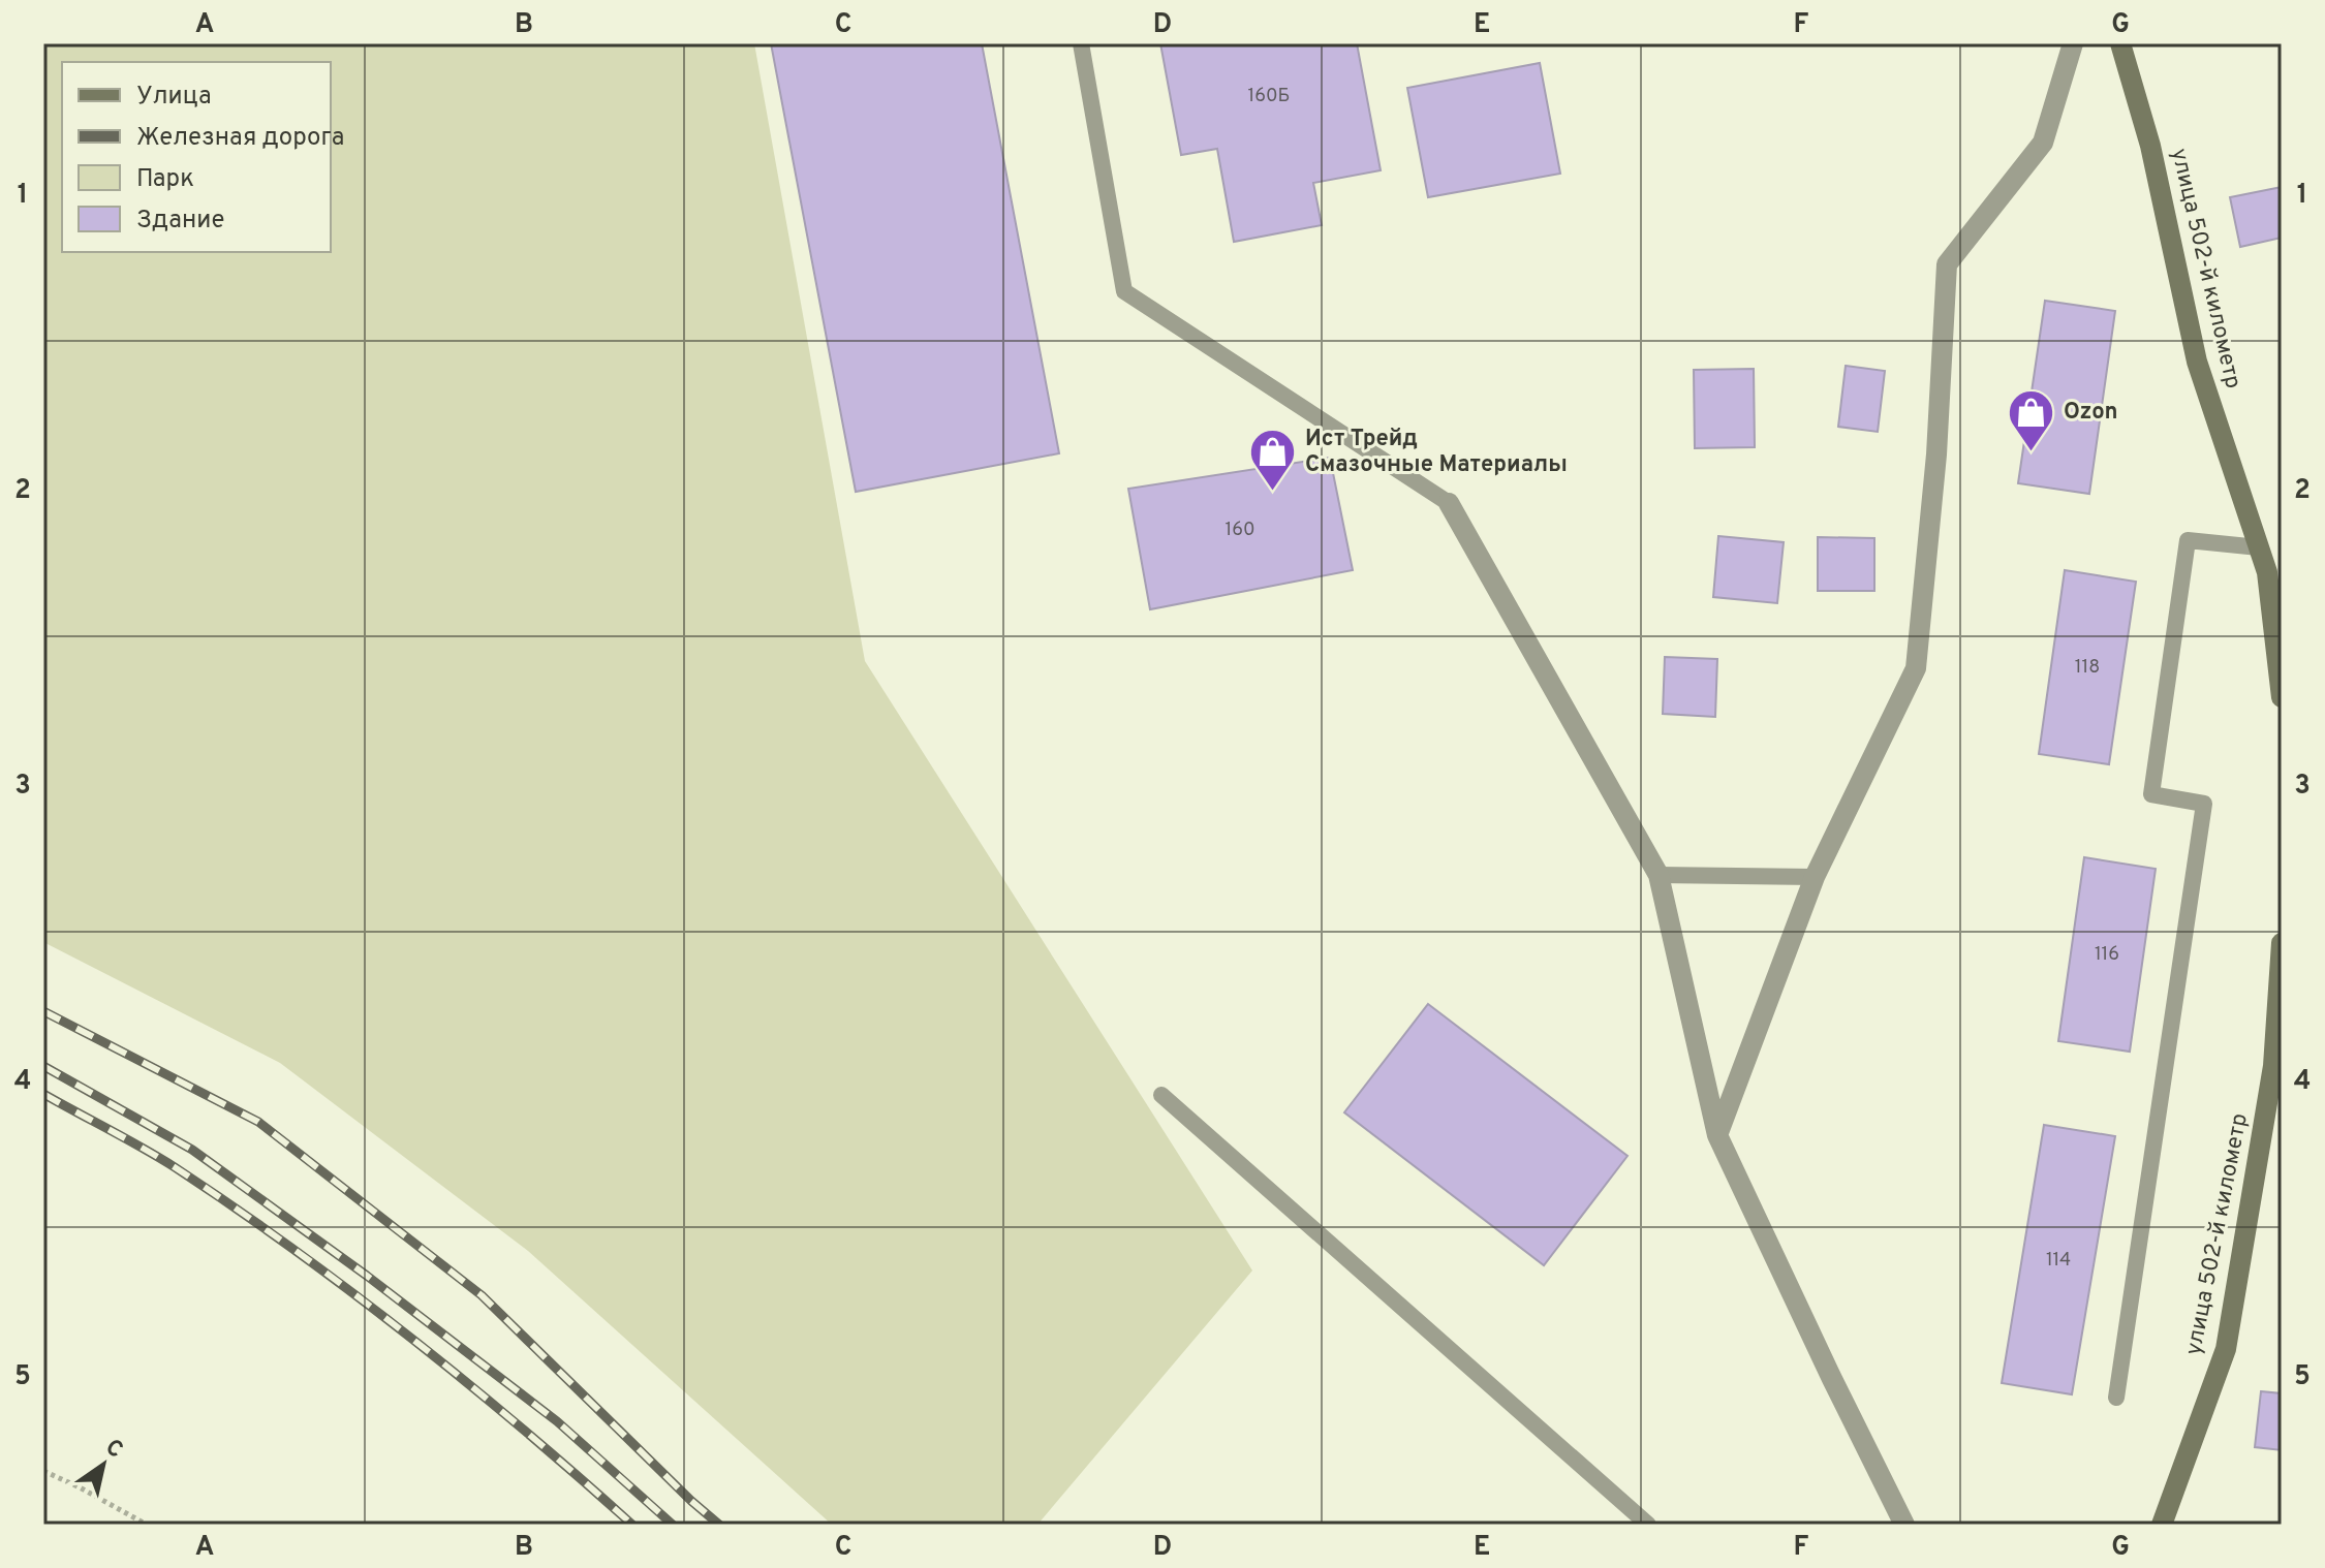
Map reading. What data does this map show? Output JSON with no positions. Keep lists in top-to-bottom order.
{
  "streets": {
    "street": ["улица 502-й километр"]
  },
  "places": {
    "shop": ["Ozon", "Ист Трейд Смазочные Материалы"]
  },
  "house_numbers": [
    "160Б",
    "160",
    "118",
    "116",
    "114"
  ],
  "legend": [
    "Улица",
    "Железная дорога",
    "Парк",
    "Здание"
  ],
  "north": "top right",
  "grid": {
    "columns": [
      "A",
      "B",
      "C",
      "D",
      "E",
      "F",
      "G"
    ],
    "rows": [
      "1",
      "2",
      "3",
      "4",
      "5"
    ]
  }
}
